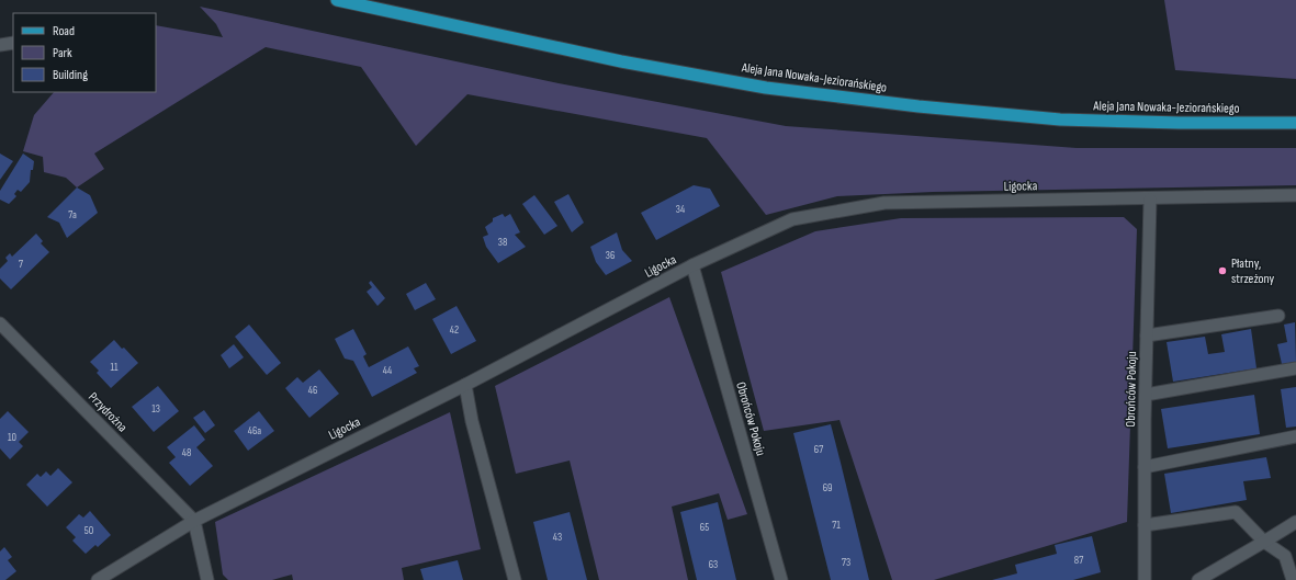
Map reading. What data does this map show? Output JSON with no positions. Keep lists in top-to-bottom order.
{
  "streets": {
    "main road": ["Aleja Jana Nowaka-Jeziorańskiego"],
    "street": ["Ligocka", "Obrońców Pokoju", "Przydrożna"]
  },
  "crossings": [
    ["Ligocka", "Obrońców Pokoju"],
    ["Ligocka", "Przydrożna"]
  ],
  "places": ["Płatny, strzeżony"],
  "house_numbers": [
    "34",
    "7a",
    "38",
    "36",
    "7",
    "42",
    "11",
    "44",
    "46",
    "13",
    "46a",
    "10",
    "67",
    "48",
    "69",
    "71",
    "65",
    "50",
    "43",
    "87",
    "73",
    "63"
  ],
  "legend": ["Road", "Park", "Building"]
}
